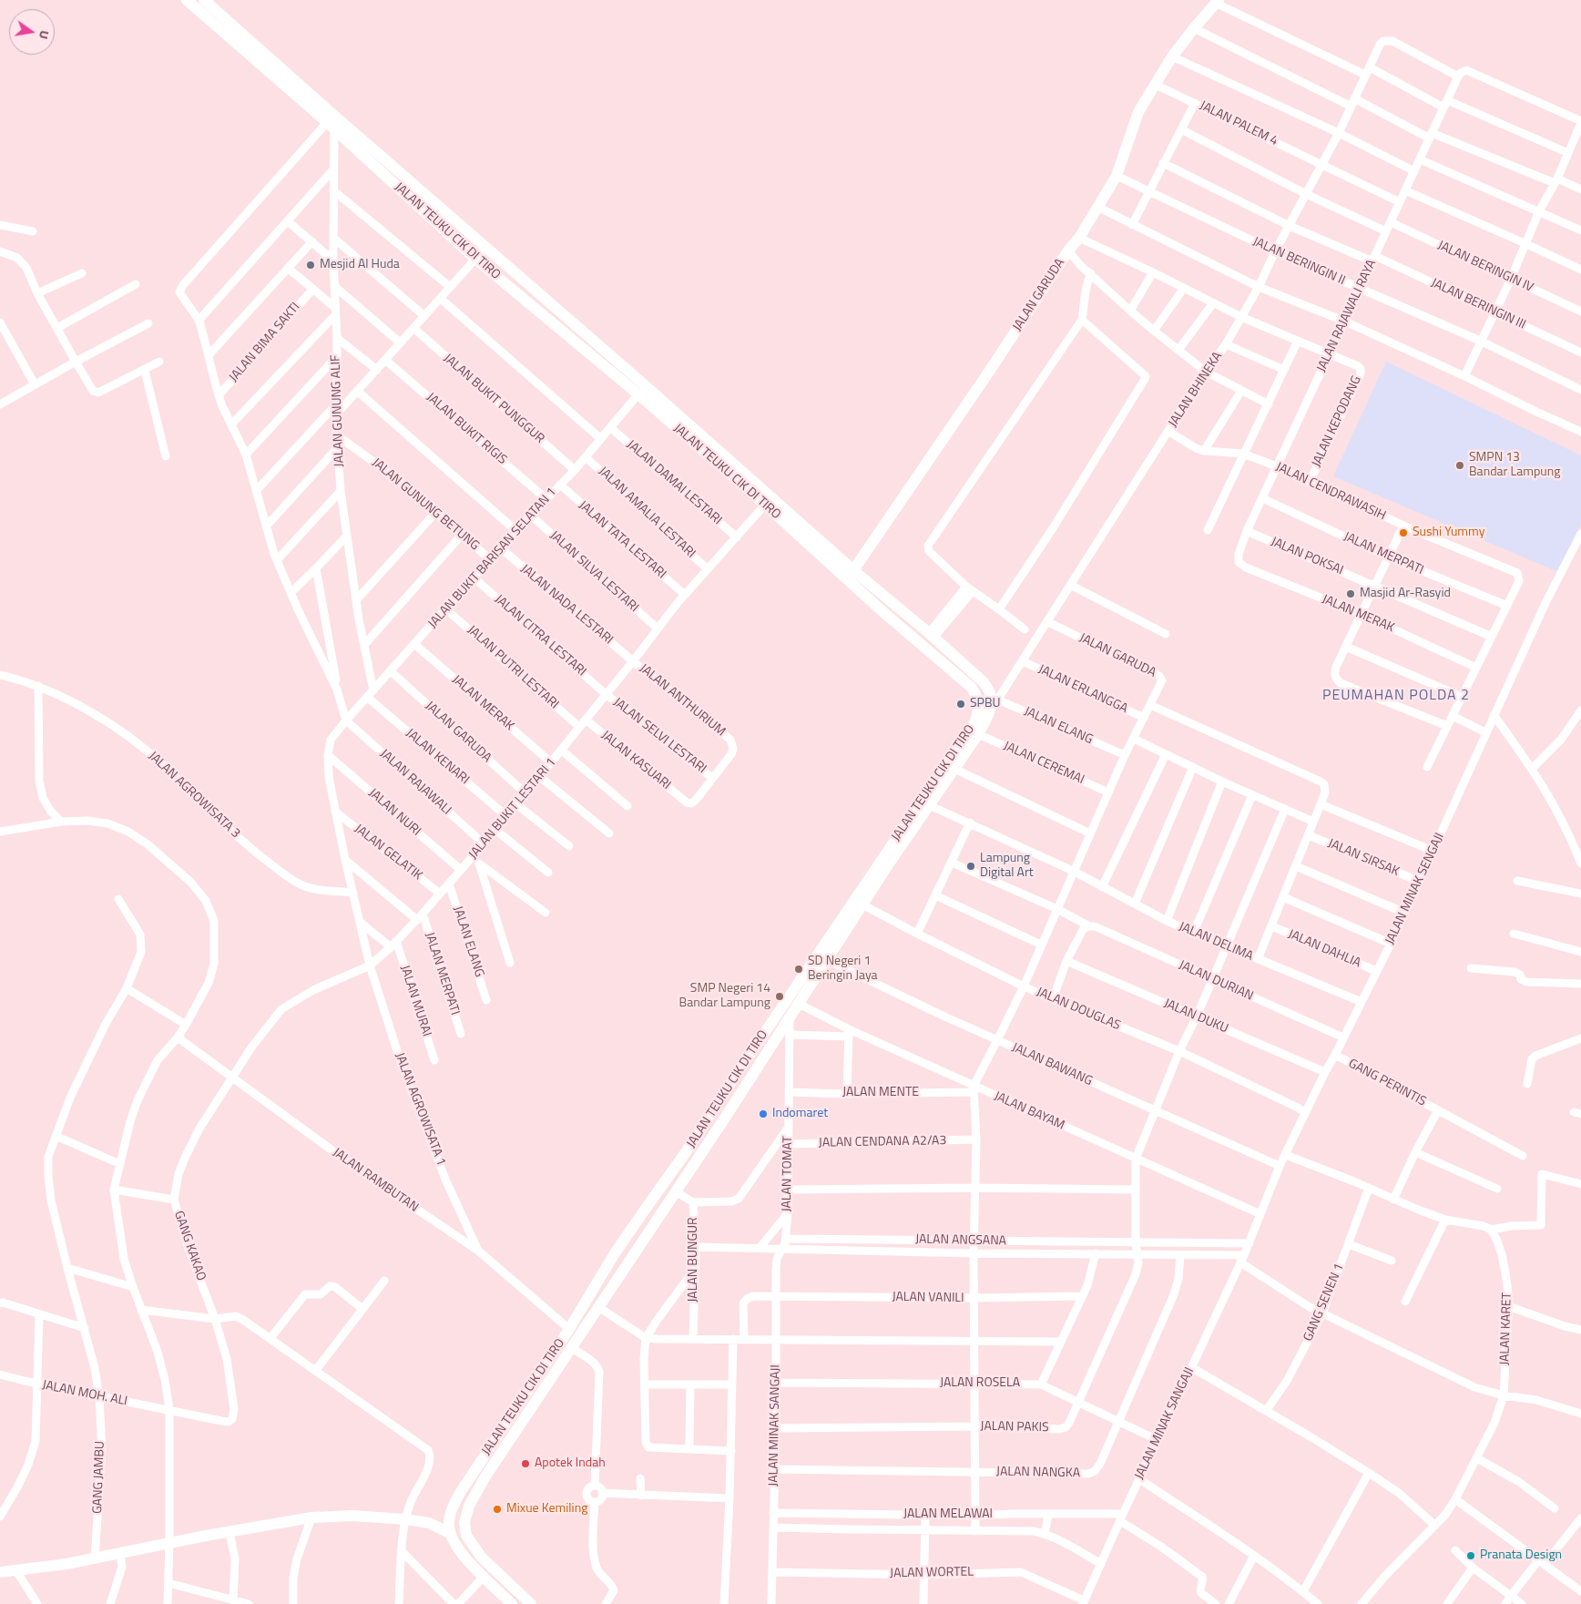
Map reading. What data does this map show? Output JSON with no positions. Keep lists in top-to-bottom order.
{
  "streets": {
    "street": [
      "JALAN PALEM 4",
      "JALAN TEUKU CIK DI TIRO",
      "JALAN BERINGIN II",
      "JALAN BERINGIN IV",
      "JALAN GARUDA",
      "JALAN BERINGIN III",
      "JALAN RAJAWALI RAYA",
      "JALAN BIMA SAKTI",
      "JALAN BHINEKA",
      "JALAN BUKIT PUNGGUR",
      "JALAN GUNUNG ALIF",
      "JALAN KEPODANG",
      "JALAN BUKIT RIGIS",
      "JALAN DAMAI LESTARI",
      "JALAN CENDRAWASIH",
      "JALAN GUNUNG BETUNG",
      "JALAN AMALIA LESTARI",
      "JALAN TATA LESTARI",
      "JALAN MERPATI",
      "JALAN POKSAI",
      "JALAN BUKIT BARISAN SELATAN 1",
      "JALAN SILVA LESTARI",
      "JALAN NADA LESTARI",
      "JALAN MERAK",
      "JALAN CITRA LESTARI",
      "JALAN PUTRI LESTARI",
      "JALAN ERLANGGA",
      "JALAN ANTHURIUM",
      "JALAN ELANG",
      "JALAN SELVI LESTARI",
      "JALAN KENARI",
      "JALAN KASUARI",
      "JALAN CEREMAI",
      "JALAN RAJAWALI",
      "JALAN AGROWISATA 3",
      "JALAN BUKIT LESTARI 1",
      "JALAN NURI",
      "JALAN GELATIK",
      "JALAN SIRSAK",
      "JALAN MINAK SENGAJI",
      "JALAN DELIMA",
      "JALAN DAHLIA",
      "JALAN DURIAN",
      "JALAN MURAI",
      "JALAN DOUGLAS",
      "JALAN DUKU",
      "JALAN BAWANG",
      "GANG PERINTIS",
      "JALAN MENTE",
      "JALAN AGROWISATA 1",
      "JALAN BAYAM",
      "JALAN CENDANA A2/A3",
      "JALAN TOMAT",
      "JALAN RAMBUTAN",
      "JALAN ANGSANA",
      "GANG KAKAO",
      "JALAN BUNGUR",
      "JALAN VANILI",
      "GANG SENEN 1",
      "JALAN KARET",
      "JALAN ROSELA",
      "JALAN MOH. ALI",
      "JALAN MINAK SANGAJI",
      "JALAN PAKIS",
      "JALAN NANGKA",
      "GANG JAMBU",
      "JALAN MELAWAI",
      "JALAN WORTEL"
    ]
  },
  "crossings": [
    ["JALAN PALEM 4", "JALAN GARUDA"],
    ["JALAN PALEM 4", "JALAN RAJAWALI RAYA"],
    ["JALAN PALEM 4", "JALAN BHINEKA"],
    ["JALAN TEUKU CIK DI TIRO", "JALAN GARUDA"],
    ["JALAN TEUKU CIK DI TIRO", "JALAN BHINEKA"],
    ["JALAN TEUKU CIK DI TIRO", "JALAN GUNUNG ALIF"],
    ["JALAN TEUKU CIK DI TIRO", "JALAN BUKIT BARISAN SELATAN 1"],
    ["JALAN TEUKU CIK DI TIRO", "JALAN ELANG"],
    ["JALAN TEUKU CIK DI TIRO", "JALAN CEREMAI"],
    ["JALAN TEUKU CIK DI TIRO", "JALAN BUKIT LESTARI 1"],
    ["JALAN TEUKU CIK DI TIRO", "JALAN DELIMA"],
    ["JALAN TEUKU CIK DI TIRO", "JALAN DOUGLAS"],
    ["JALAN TEUKU CIK DI TIRO", "JALAN BAWANG"],
    ["JALAN TEUKU CIK DI TIRO", "JALAN BAYAM"],
    ["JALAN TEUKU CIK DI TIRO", "JALAN TOMAT"],
    ["JALAN TEUKU CIK DI TIRO", "JALAN RAMBUTAN"],
    ["JALAN TEUKU CIK DI TIRO", "JALAN BUNGUR"],
    ["JALAN BERINGIN II", "JALAN GARUDA"],
    ["JALAN BERINGIN II", "JALAN RAJAWALI RAYA"],
    ["JALAN BERINGIN II", "JALAN BHINEKA"],
    ["JALAN BERINGIN IV", "JALAN RAJAWALI RAYA"],
    ["JALAN GARUDA", "JALAN BHINEKA"],
    ["JALAN GARUDA", "JALAN KEPODANG"],
    ["JALAN GARUDA", "JALAN BUKIT BARISAN SELATAN 1"],
    ["JALAN GARUDA", "JALAN BUKIT LESTARI 1"],
    ["JALAN BERINGIN III", "JALAN RAJAWALI RAYA"],
    ["JALAN BERINGIN III", "JALAN BHINEKA"],
    ["JALAN RAJAWALI RAYA", "JALAN BHINEKA"],
    ["JALAN RAJAWALI RAYA", "JALAN KEPODANG"],
    ["JALAN RAJAWALI RAYA", "JALAN CENDRAWASIH"],
    ["JALAN RAJAWALI RAYA", "JALAN MERPATI"],
    ["JALAN RAJAWALI RAYA", "JALAN POKSAI"],
    ["JALAN RAJAWALI RAYA", "JALAN MERAK"],
    ["JALAN BHINEKA", "JALAN KEPODANG"],
    ["JALAN BHINEKA", "JALAN CENDRAWASIH"],
    ["JALAN BHINEKA", "JALAN ERLANGGA"],
    ["JALAN BHINEKA", "JALAN ELANG"],
    ["JALAN BUKIT PUNGGUR", "JALAN BUKIT BARISAN SELATAN 1"],
    ["JALAN GUNUNG ALIF", "JALAN GUNUNG BETUNG"],
    ["JALAN GUNUNG ALIF", "JALAN BUKIT BARISAN SELATAN 1"],
    ["JALAN KEPODANG", "JALAN CENDRAWASIH"],
    ["JALAN BUKIT RIGIS", "JALAN BUKIT BARISAN SELATAN 1"],
    ["JALAN DAMAI LESTARI", "JALAN BUKIT BARISAN SELATAN 1"],
    ["JALAN DAMAI LESTARI", "JALAN BUKIT LESTARI 1"],
    ["JALAN CENDRAWASIH", "JALAN MERPATI"],
    ["JALAN CENDRAWASIH", "JALAN POKSAI"],
    ["JALAN CENDRAWASIH", "JALAN MERAK"],
    ["JALAN GUNUNG BETUNG", "JALAN BUKIT BARISAN SELATAN 1"],
    ["JALAN AMALIA LESTARI", "JALAN BUKIT BARISAN SELATAN 1"],
    ["JALAN AMALIA LESTARI", "JALAN BUKIT LESTARI 1"],
    ["JALAN TATA LESTARI", "JALAN BUKIT BARISAN SELATAN 1"],
    ["JALAN TATA LESTARI", "JALAN BUKIT LESTARI 1"],
    ["JALAN MERPATI", "JALAN BUKIT LESTARI 1"],
    ["JALAN BUKIT BARISAN SELATAN 1", "JALAN SILVA LESTARI"],
    ["JALAN BUKIT BARISAN SELATAN 1", "JALAN NADA LESTARI"],
    ["JALAN BUKIT BARISAN SELATAN 1", "JALAN MERAK"],
    ["JALAN BUKIT BARISAN SELATAN 1", "JALAN CITRA LESTARI"],
    ["JALAN BUKIT BARISAN SELATAN 1", "JALAN PUTRI LESTARI"],
    ["JALAN BUKIT BARISAN SELATAN 1", "JALAN KENARI"],
    ["JALAN BUKIT BARISAN SELATAN 1", "JALAN RAJAWALI"],
    ["JALAN BUKIT BARISAN SELATAN 1", "JALAN NURI"],
    ["JALAN BUKIT BARISAN SELATAN 1", "JALAN AGROWISATA 1"],
    ["JALAN SILVA LESTARI", "JALAN BUKIT LESTARI 1"],
    ["JALAN NADA LESTARI", "JALAN ANTHURIUM"],
    ["JALAN NADA LESTARI", "JALAN BUKIT LESTARI 1"],
    ["JALAN MERAK", "JALAN BUKIT LESTARI 1"],
    ["JALAN CITRA LESTARI", "JALAN SELVI LESTARI"],
    ["JALAN CITRA LESTARI", "JALAN BUKIT LESTARI 1"],
    ["JALAN PUTRI LESTARI", "JALAN BUKIT LESTARI 1"],
    ["JALAN ANTHURIUM", "JALAN SELVI LESTARI"],
    ["JALAN ANTHURIUM", "JALAN KASUARI"],
    ["JALAN ANTHURIUM", "JALAN BUKIT LESTARI 1"],
    ["JALAN ELANG", "JALAN BUKIT LESTARI 1"],
    ["JALAN SELVI LESTARI", "JALAN KASUARI"],
    ["JALAN SELVI LESTARI", "JALAN BUKIT LESTARI 1"],
    ["JALAN KENARI", "JALAN BUKIT LESTARI 1"],
    ["JALAN KASUARI", "JALAN BUKIT LESTARI 1"],
    ["JALAN RAJAWALI", "JALAN BUKIT LESTARI 1"],
    ["JALAN AGROWISATA 3", "JALAN AGROWISATA 1"],
    ["JALAN BUKIT LESTARI 1", "JALAN NURI"],
    ["JALAN BUKIT LESTARI 1", "JALAN GELATIK"],
    ["JALAN BUKIT LESTARI 1", "JALAN MURAI"],
    ["JALAN BUKIT LESTARI 1", "JALAN AGROWISATA 1"],
    ["JALAN BUKIT LESTARI 1", "JALAN RAMBUTAN"],
    ["JALAN BUKIT LESTARI 1", "GANG KAKAO"],
    ["JALAN NURI", "JALAN AGROWISATA 1"],
    ["JALAN GELATIK", "JALAN AGROWISATA 1"],
    ["JALAN SIRSAK", "JALAN MINAK SENGAJI"],
    ["JALAN MINAK SENGAJI", "JALAN DELIMA"],
    ["JALAN MINAK SENGAJI", "JALAN DAHLIA"],
    ["JALAN MINAK SENGAJI", "JALAN DURIAN"],
    ["JALAN MINAK SENGAJI", "JALAN DOUGLAS"],
    ["JALAN MINAK SENGAJI", "JALAN DUKU"],
    ["JALAN MINAK SENGAJI", "JALAN BAWANG"],
    ["JALAN MINAK SENGAJI", "GANG PERINTIS"],
    ["JALAN MINAK SENGAJI", "JALAN BAYAM"],
    ["JALAN MINAK SENGAJI", "JALAN ANGSANA"],
    ["JALAN MINAK SENGAJI", "JALAN MINAK SANGAJI"],
    ["JALAN MENTE", "JALAN BAYAM"],
    ["JALAN MENTE", "JALAN TOMAT"],
    ["JALAN MENTE", "JALAN ANGSANA"],
    ["JALAN AGROWISATA 1", "JALAN RAMBUTAN"],
    ["JALAN BAYAM", "JALAN ANGSANA"],
    ["JALAN CENDANA A2/A3", "JALAN TOMAT"],
    ["JALAN CENDANA A2/A3", "JALAN ANGSANA"],
    ["JALAN TOMAT", "JALAN ANGSANA"],
    ["JALAN TOMAT", "JALAN MINAK SANGAJI"],
    ["JALAN RAMBUTAN", "GANG KAKAO"],
    ["JALAN ANGSANA", "JALAN VANILI"],
    ["JALAN ANGSANA", "JALAN ROSELA"],
    ["JALAN ANGSANA", "JALAN MINAK SANGAJI"],
    ["JALAN ANGSANA", "JALAN PAKIS"],
    ["JALAN ANGSANA", "JALAN NANGKA"],
    ["JALAN ANGSANA", "JALAN MELAWAI"],
    ["GANG KAKAO", "JALAN MOH. ALI"],
    ["JALAN VANILI", "JALAN MINAK SANGAJI"],
    ["JALAN ROSELA", "JALAN MINAK SANGAJI"],
    ["JALAN MOH. ALI", "GANG JAMBU"],
    ["JALAN MINAK SANGAJI", "JALAN PAKIS"],
    ["JALAN MINAK SANGAJI", "JALAN NANGKA"],
    ["JALAN MINAK SANGAJI", "JALAN MELAWAI"],
    ["JALAN MINAK SANGAJI", "JALAN WORTEL"]
  ],
  "districts": ["PEUMAHAN POLDA 2"],
  "places": [
    "Mesjid Al Huda",
    "SMPN 13 Bandar Lampung",
    "Sushi Yummy",
    "Masjid Ar-Rasyid",
    "SPBU",
    "Lampung Digital Art",
    "SD Negeri 1 Beringin Jaya",
    "SMP Negeri 14 Bandar Lampung",
    "Indomaret",
    "Apotek Indah",
    "Mixue Kemiling",
    "Pranata Design"
  ],
  "north": "right"
}
